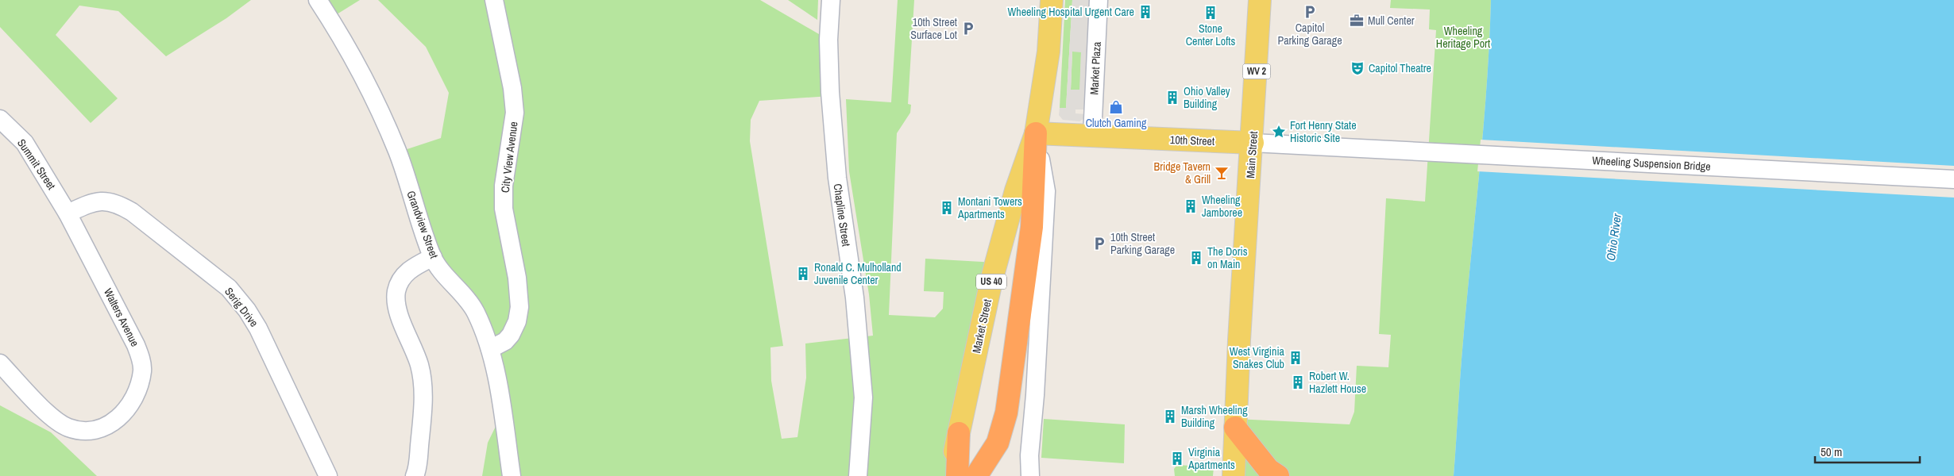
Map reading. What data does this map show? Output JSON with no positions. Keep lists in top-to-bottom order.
{
  "streets": {
    "main road": [
      "WV 2",
      "10th Street",
      "Main Street",
      "US 40",
      "Market Street"
    ],
    "street": [
      "Market Plaza",
      "City View Avenue",
      "Wheeling Suspension Bridge",
      "Summit Street",
      "Chapline Street",
      "Grandview Street",
      "Serig Drive",
      "Walters Avenue"
    ]
  },
  "crossings": [
    ["Market Plaza", "10th Street"],
    ["10th Street", "Main Street"],
    ["10th Street", "Wheeling Suspension Bridge"],
    ["10th Street", "Market Street"],
    ["City View Avenue", "Grandview Street"],
    ["Summit Street", "Serig Drive"],
    ["Summit Street", "Walters Avenue"],
    ["Serig Drive", "Walters Avenue"]
  ],
  "water": ["Ohio River"],
  "parks": ["Wheeling Heritage Port"],
  "places": {
    "building": [
      "Wheeling Hospital Urgent Care",
      "Stone Center Lofts",
      "Ohio Valley Building",
      "Wheeling Jamboree",
      "Montani Towers Apartments",
      "The Doris on Main",
      "Ronald C. Mulholland Juvenile Center",
      "West Virginia Snakes Club",
      "Robert W. Hazlett House",
      "Marsh Wheeling Building",
      "Virginia Apartments"
    ],
    "parking": ["Capitol Parking Garage", "10th Street Surface Lot", "10th Street Parking Garage"],
    "office": ["Mull Center"],
    "theatre": ["Capitol Theatre"],
    "shop": ["Clutch Gaming"],
    "place": ["Fort Henry State Historic Site"],
    "bar": ["Bridge Tavern & Grill"]
  },
  "scale_bar": "50 m"
}
